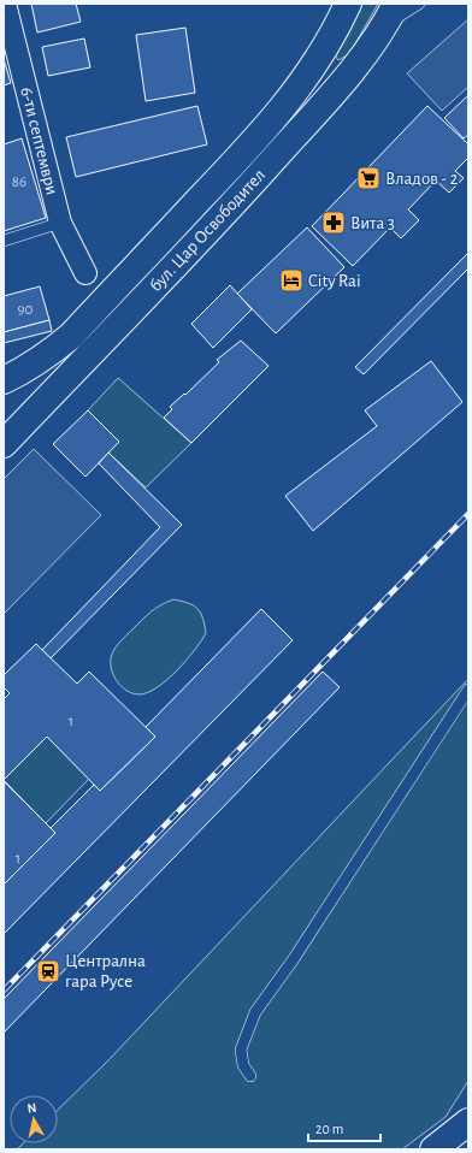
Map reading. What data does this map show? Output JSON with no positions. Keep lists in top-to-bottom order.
{
  "streets": {
    "main road": ["бул. Цар Освободител"],
    "street": ["6-ти септември"]
  },
  "places": {
    "supermarket": ["Владов - 2"],
    "pharmacy": ["Вита 3"],
    "hotel": ["City Rai"],
    "station": ["Централна гара Русе"]
  },
  "house_numbers": [
    "86",
    "90",
    "1",
    "1"
  ],
  "scale_bar": "20 m",
  "north": "top"
}
